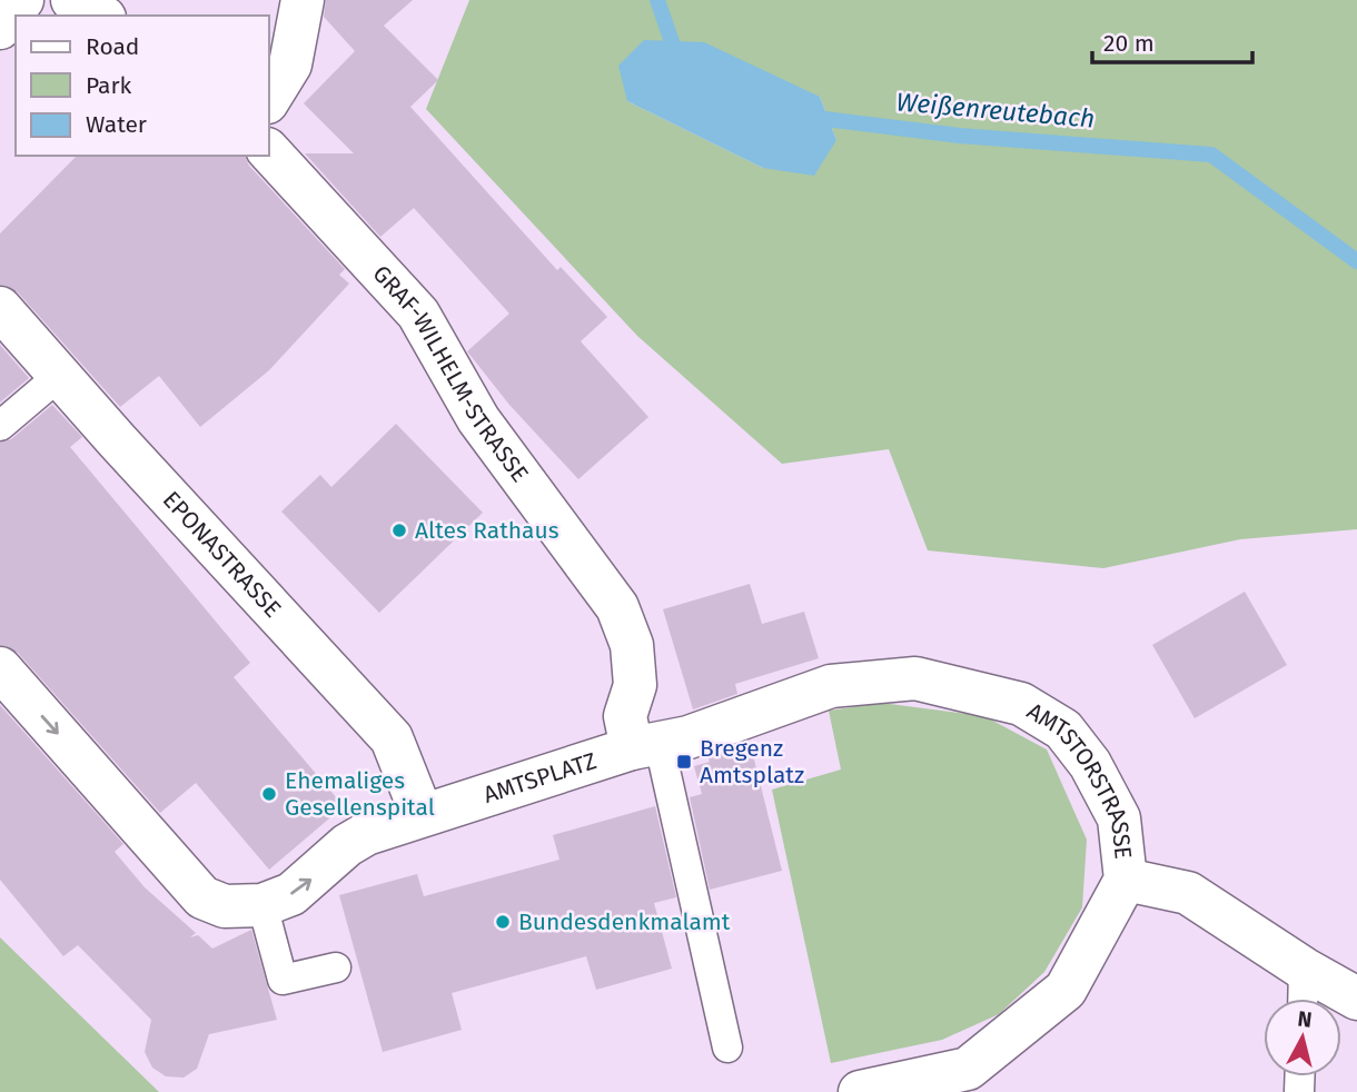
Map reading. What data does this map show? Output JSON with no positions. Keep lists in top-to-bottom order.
{
  "streets": {
    "street": [
      "GRAF-WILHELM-STRASSE",
      "EPONASTRASSE",
      "AMTSPLATZ",
      "AMTSTORSTRASSE"
    ]
  },
  "crossings": [
    ["GRAF-WILHELM-STRASSE", "AMTSPLATZ"],
    ["GRAF-WILHELM-STRASSE", "AMTSTORSTRASSE"],
    ["EPONASTRASSE", "AMTSPLATZ"],
    ["AMTSPLATZ", "AMTSTORSTRASSE"]
  ],
  "one_way": ["AMTSPLATZ"],
  "water": ["Weißenreutebach"],
  "places": {
    "other": ["Altes Rathaus", "Ehemaliges Gesellenspital", "Bundesdenkmalamt"],
    "transit": ["Bregenz Amtsplatz"]
  },
  "legend": ["Road", "Park", "Water"],
  "scale_bar": "20 m",
  "north": "top"
}
